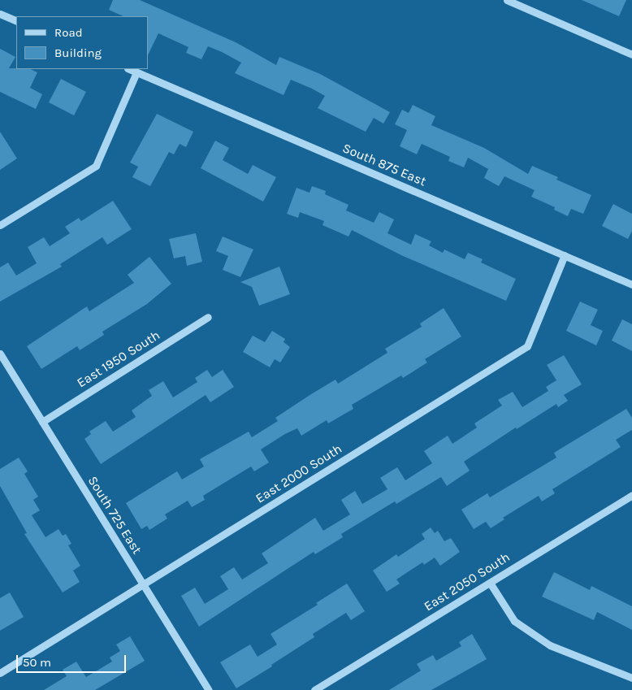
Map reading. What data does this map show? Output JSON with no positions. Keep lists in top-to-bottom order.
{
  "streets": {
    "street": [
      "South 875 East",
      "East 1950 South",
      "East 2000 South",
      "South 725 East",
      "East 2050 South"
    ]
  },
  "crossings": [
    ["South 875 East", "East 2000 South"],
    ["East 1950 South", "South 725 East"],
    ["East 2000 South", "South 725 East"]
  ],
  "legend": ["Road", "Building"],
  "scale_bar": "50 m"
}
